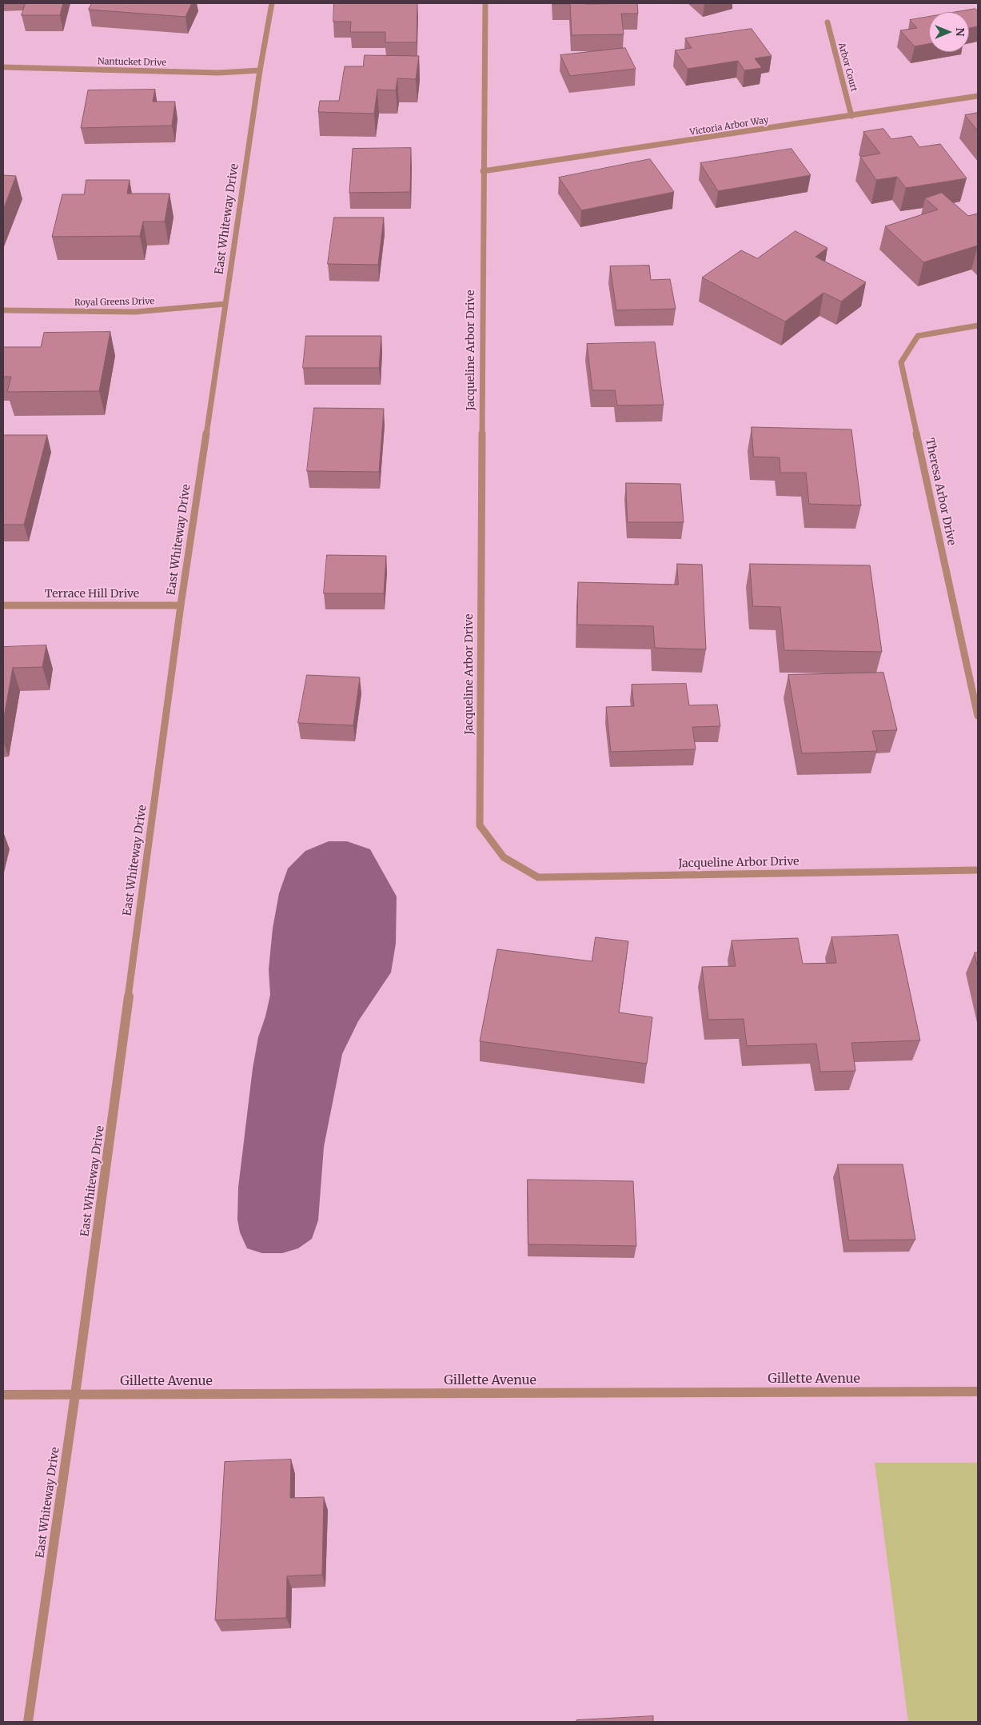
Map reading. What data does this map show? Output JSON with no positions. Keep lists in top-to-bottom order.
{
  "streets": {
    "street": [
      "Nantucket Drive",
      "Arbor Court",
      "Victoria Arbor Way",
      "East Whiteway Drive",
      "Royal Greens Drive",
      "Jacqueline Arbor Drive",
      "Theresa Arbor Drive",
      "Terrace Hill Drive",
      "Gillette Avenue"
    ]
  },
  "crossings": [
    ["Nantucket Drive", "East Whiteway Drive"],
    ["Arbor Court", "Victoria Arbor Way"],
    ["Victoria Arbor Way", "Jacqueline Arbor Drive"],
    ["East Whiteway Drive", "Royal Greens Drive"],
    ["East Whiteway Drive", "Terrace Hill Drive"],
    ["East Whiteway Drive", "Gillette Avenue"]
  ],
  "north": "right"
}
